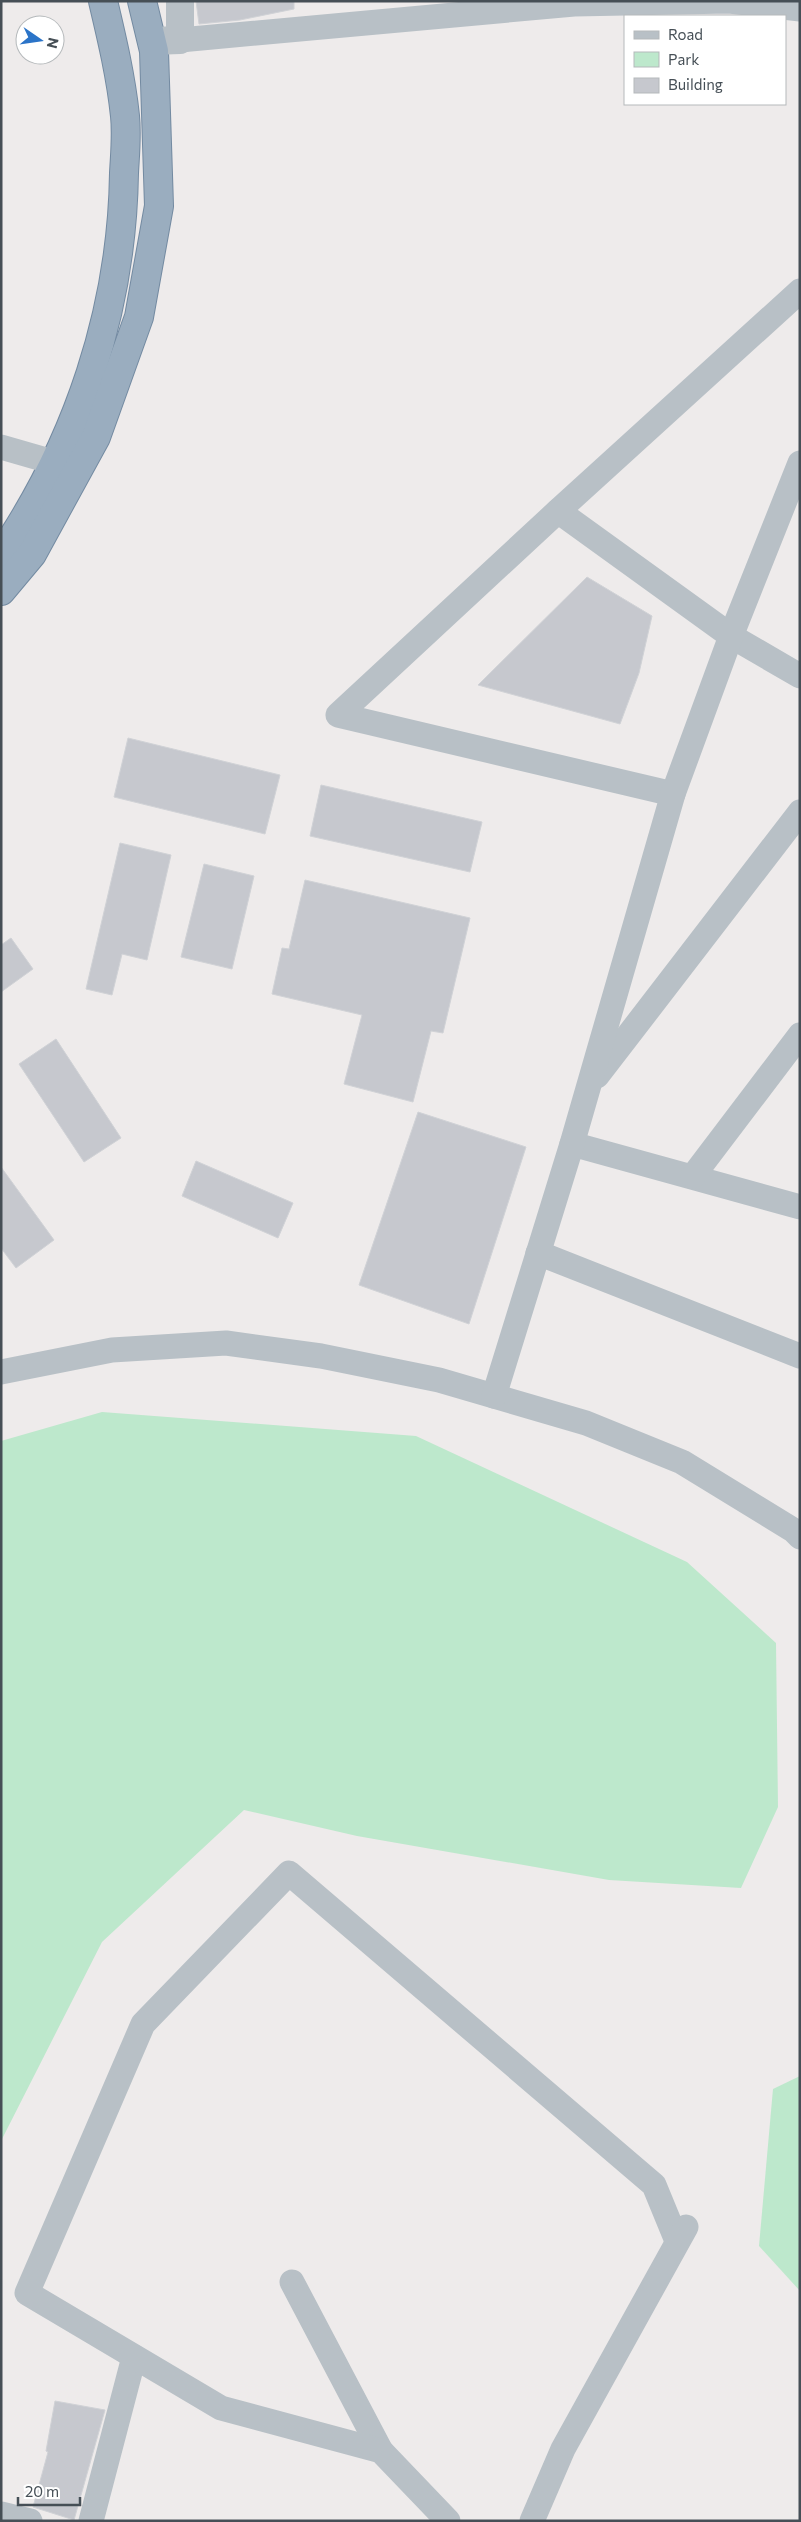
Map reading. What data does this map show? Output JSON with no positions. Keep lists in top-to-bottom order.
{
  "legend": ["Road", "Park", "Building"],
  "scale_bar": "20 m",
  "north": "right"
}
